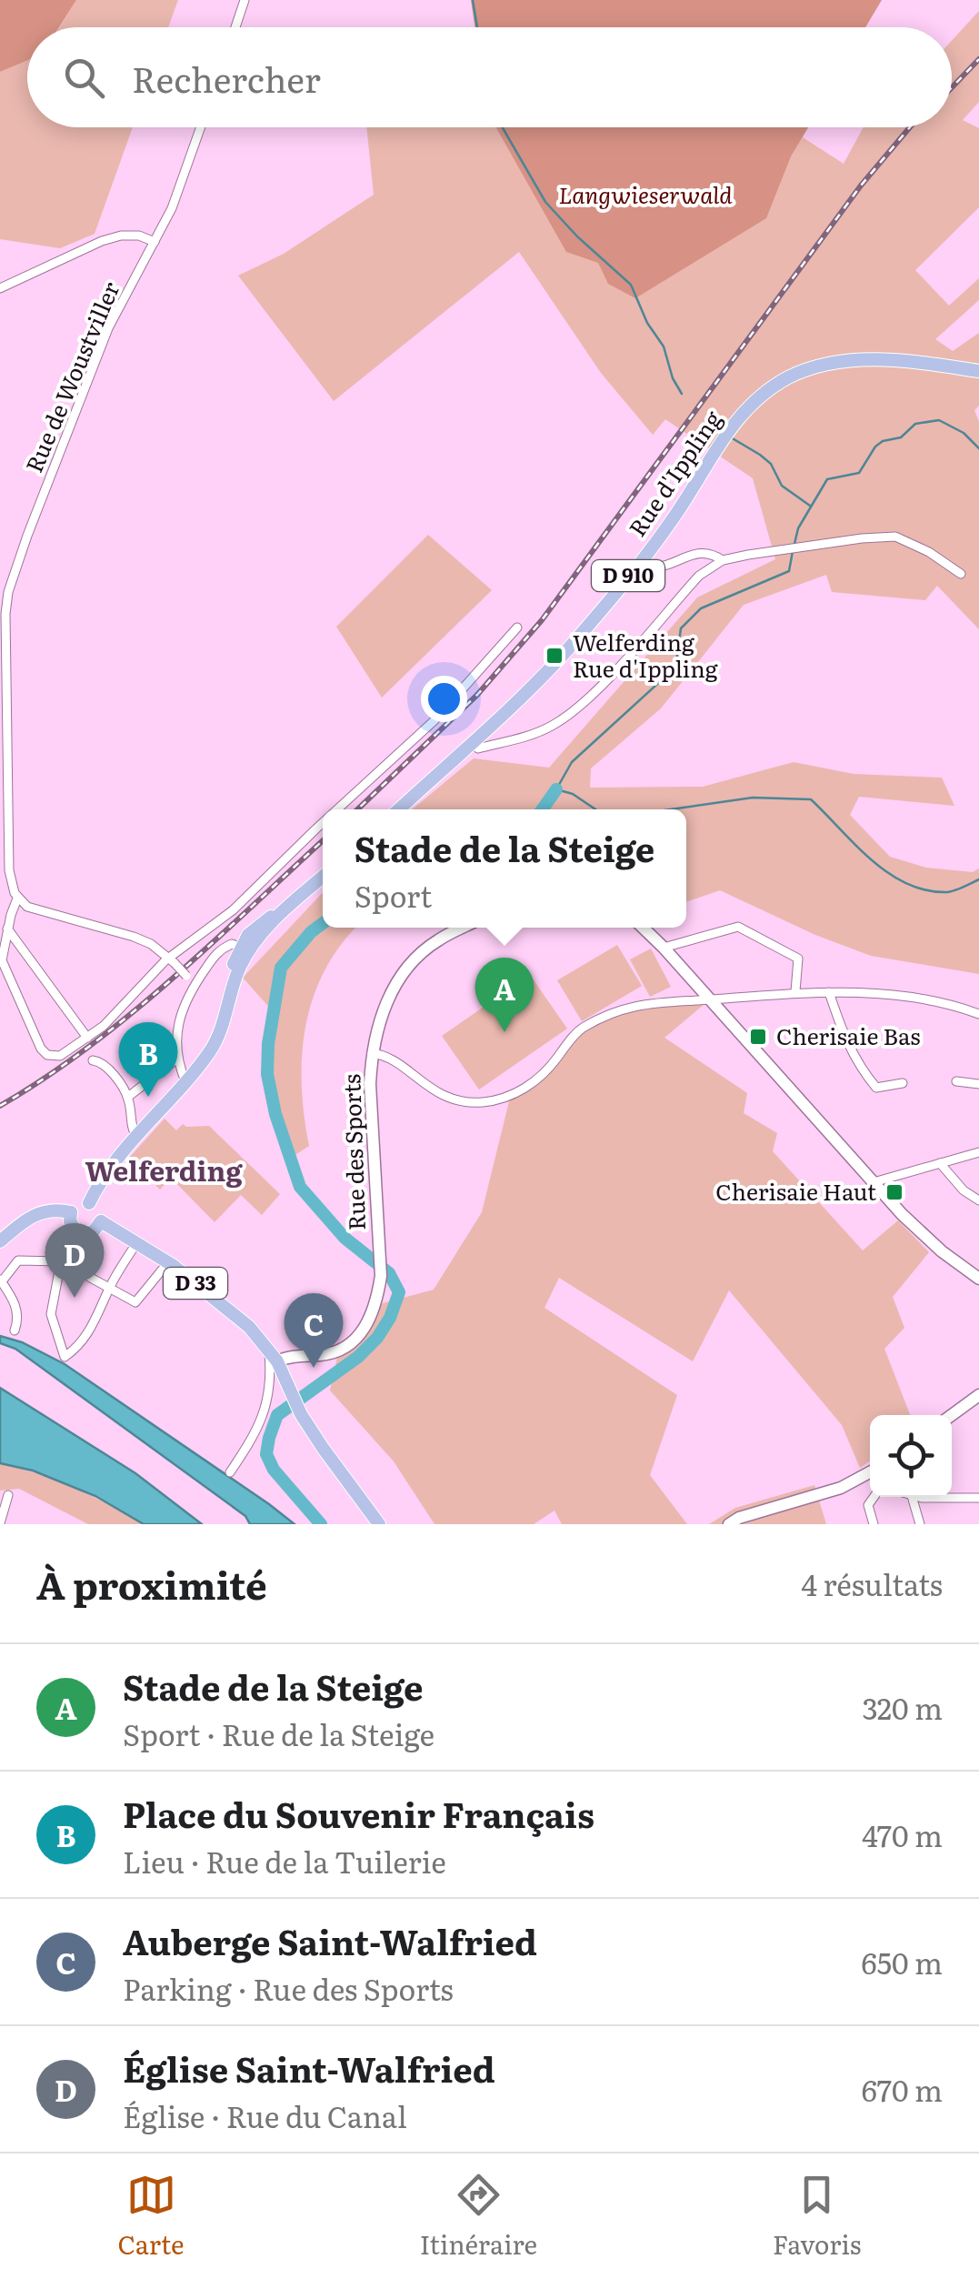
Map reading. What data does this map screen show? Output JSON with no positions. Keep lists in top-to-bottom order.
{
  "streets": {
    "main road": ["Rue d'Ippling", "D 910", "D 33"],
    "street": ["Rue de Woustviller", "Rue des Sports"]
  },
  "crossings": [
    ["Rue des Sports", "D 33"]
  ],
  "districts": ["Welferding"],
  "parks": ["Langwieserwald"],
  "places": {
    "transit": ["Welferding Rue d'Ippling", "Cherisaie Bas", "Cherisaie Haut"]
  },
  "page": {
    "search": "Rechercher",
    "popup": ["Stade de la Steige", "Sport"],
    "pins": [
      "A",
      "B",
      "D",
      "C"
    ],
    "heading": ["À proximité", "4 résultats"],
    "list": [
      {
        "mark": "A",
        "name": "Stade de la Steige",
        "note": "Sport · Rue de la Steige",
        "value": "320 m"
      },
      {
        "mark": "B",
        "name": "Place du Souvenir Français",
        "note": "Lieu · Rue de la Tuilerie",
        "value": "470 m"
      },
      {
        "mark": "C",
        "name": "Auberge Saint-Walfried",
        "note": "Parking · Rue des Sports",
        "value": "650 m"
      },
      {
        "mark": "D",
        "name": "Église Saint-Walfried",
        "note": "Église · Rue du Canal",
        "value": "670 m"
      }
    ],
    "nav": ["Carte", "Itinéraire", "Favoris"]
  }
}
